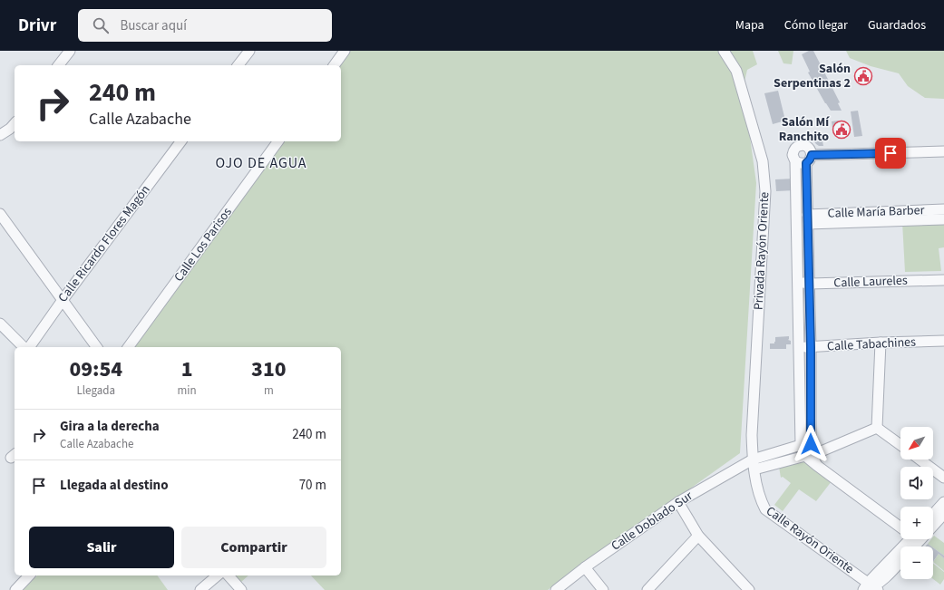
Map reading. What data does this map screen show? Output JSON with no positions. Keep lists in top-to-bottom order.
{
  "streets": {
    "street": [
      "Calle María Barber",
      "Calle Ricardo Flores Magón",
      "Calle Los Parisos",
      "Privada Rayón Oriente",
      "Calle Laureles",
      "Calle Tabachines",
      "Calle Doblado Sur",
      "Calle Rayón Oriente"
    ]
  },
  "crossings": [
    ["Privada Rayón Oriente", "Calle Doblado Sur"],
    ["Privada Rayón Oriente", "Calle Rayón Oriente"],
    ["Calle Doblado Sur", "Calle Rayón Oriente"]
  ],
  "districts": ["OJO DE AGUA"],
  "places": {
    "public building": ["Salón Serpentinas 2", "Salón Mí Ranchito"]
  },
  "north": "bottom left",
  "page": {
    "header": "Drivr",
    "search": "Buscar aquí",
    "nav": ["Mapa", "Cómo llegar", "Guardados"],
    "turn": ["240 m", "Calle Azabache"],
    "eta": [
      "09:54",
      "Llegada",
      "1",
      "min",
      "310",
      "m"
    ],
    "list": [
      {
        "name": "Gira a la derecha",
        "note": "Calle Azabache",
        "value": "240 m"
      },
      {
        "name": "Llegada al destino",
        "value": "70 m"
      }
    ],
    "map_buttons": ["+", "−"],
    "buttons": ["Salir", "Compartir"]
  }
}
